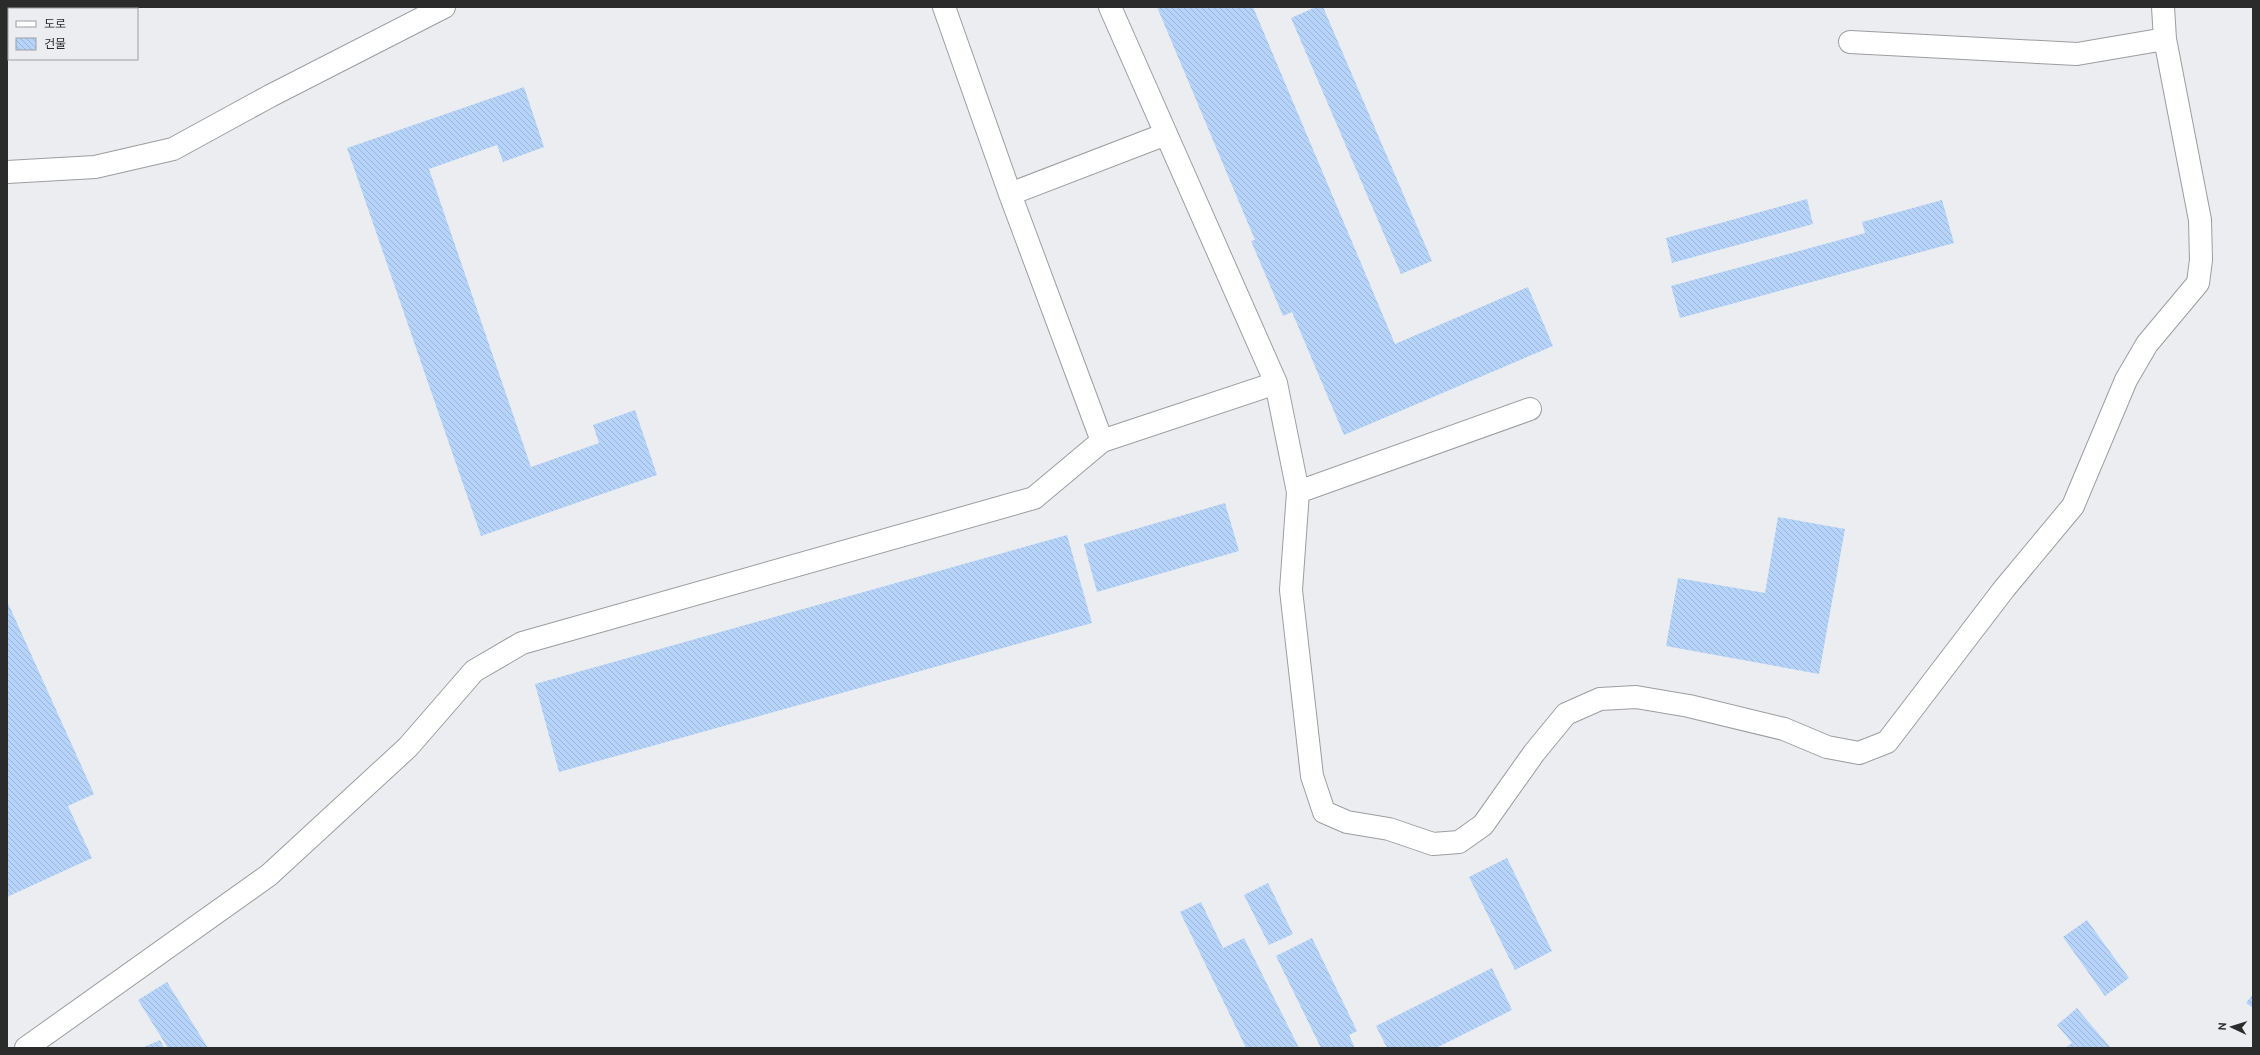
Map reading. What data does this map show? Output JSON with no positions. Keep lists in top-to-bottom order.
{
  "legend": ["도로", "건물"],
  "north": "left"
}
